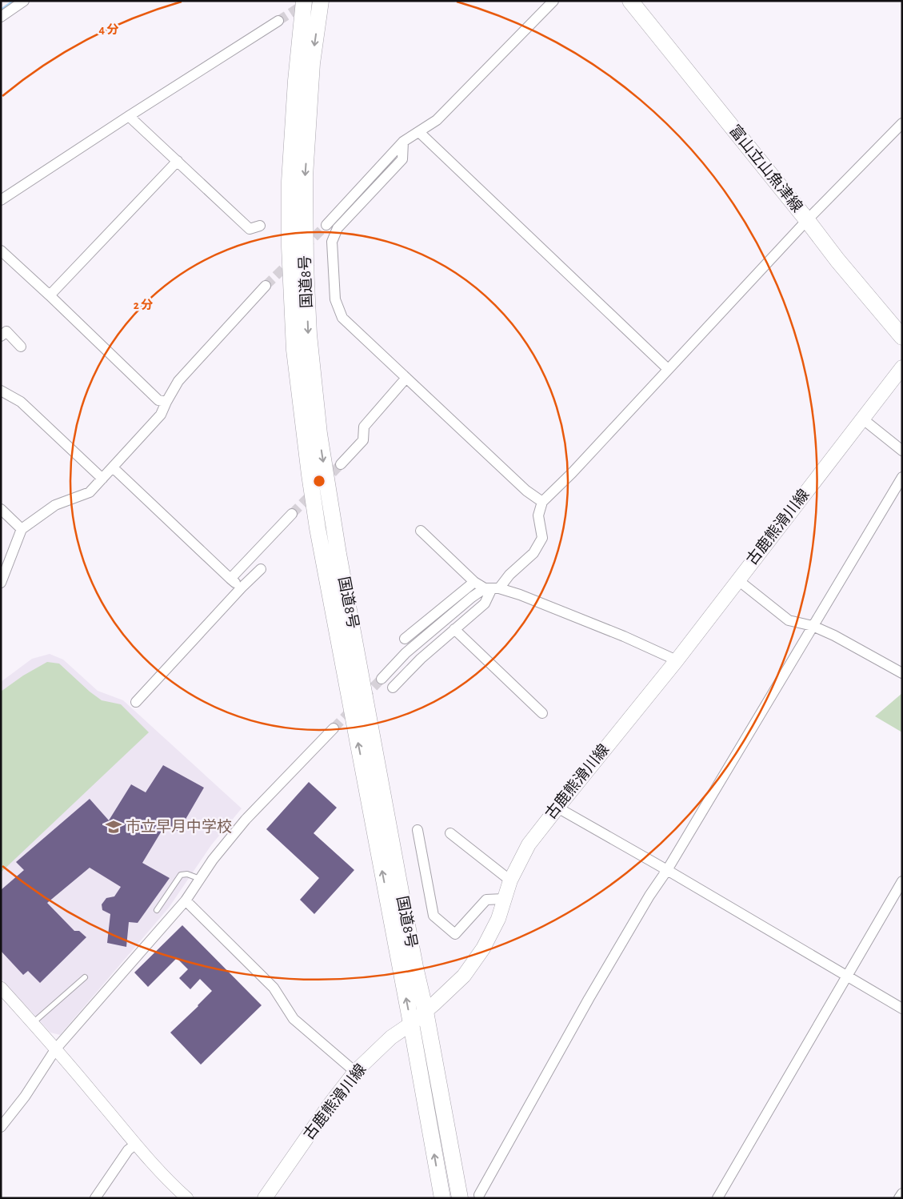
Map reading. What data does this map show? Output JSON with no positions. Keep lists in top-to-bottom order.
{
  "streets": {
    "main road": ["富山立山魚津線", "国道8号", "古鹿熊滑川線"]
  },
  "crossings": [
    ["国道8号", "古鹿熊滑川線"]
  ],
  "places": {
    "school or university": ["市立早月中学校"]
  },
  "rings": ["4 分", "2 分"]
}
